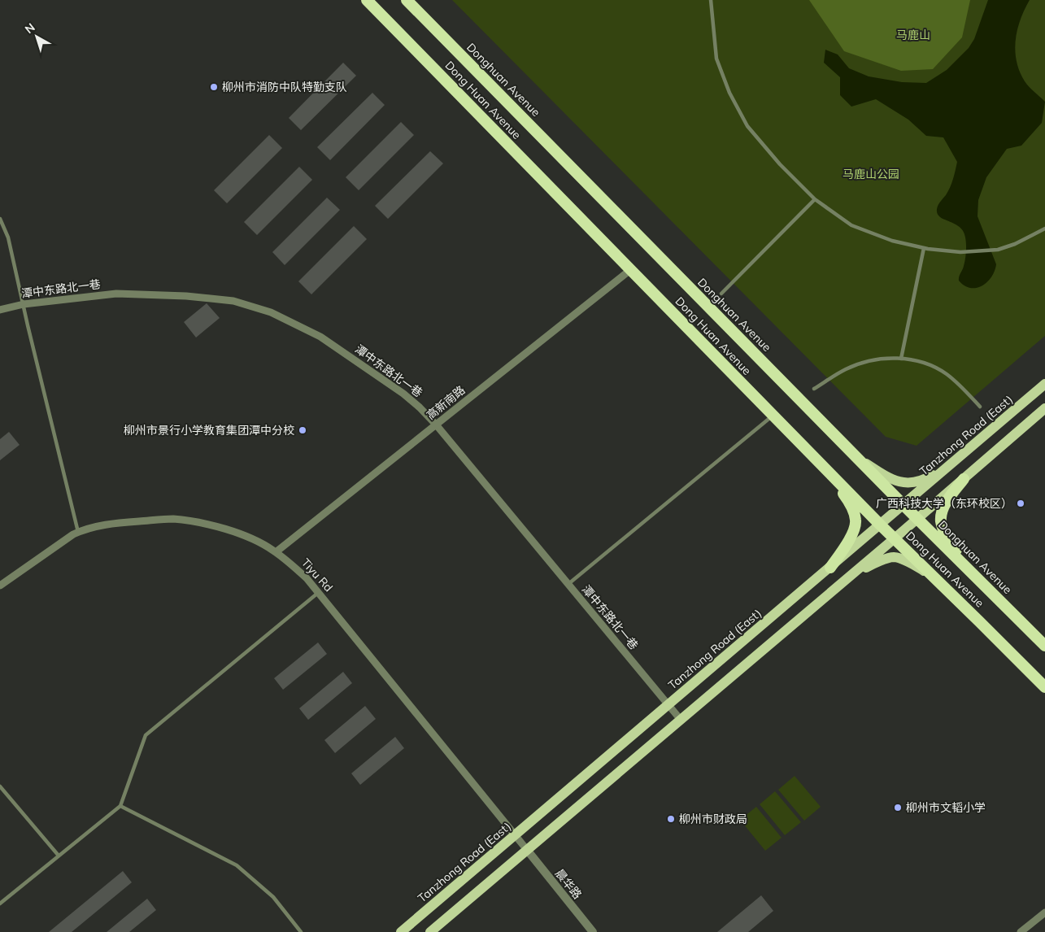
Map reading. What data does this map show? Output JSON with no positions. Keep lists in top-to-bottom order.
{
  "streets": {
    "highway": ["Donghuan Avenue", "Dong Huan Avenue"],
    "main road": ["Tanzhong Road (East)"],
    "street": [
      "潭中东路北一巷",
      "高新南路",
      "Tiyu Rd",
      "晨华路"
    ]
  },
  "crossings": [
    ["Donghuan Avenue", "Tanzhong Road (East)"],
    ["Dong Huan Avenue", "高新南路"],
    ["Dong Huan Avenue", "Tanzhong Road (East)"],
    ["潭中东路北一巷", "高新南路"],
    ["潭中东路北一巷", "Tanzhong Road (East)"],
    ["高新南路", "Tiyu Rd"],
    ["Tanzhong Road (East)", "Tiyu Rd"],
    ["Tiyu Rd", "晨华路"]
  ],
  "parks": ["马鹿山", "马鹿山公园"],
  "places": [
    "柳州市消防中队特勤支队",
    "柳州市景行小学教育集团潭中分校",
    "广西科技大学（东环校区）",
    "柳州市文韬小学",
    "柳州市财政局"
  ],
  "north": "top left"
}
